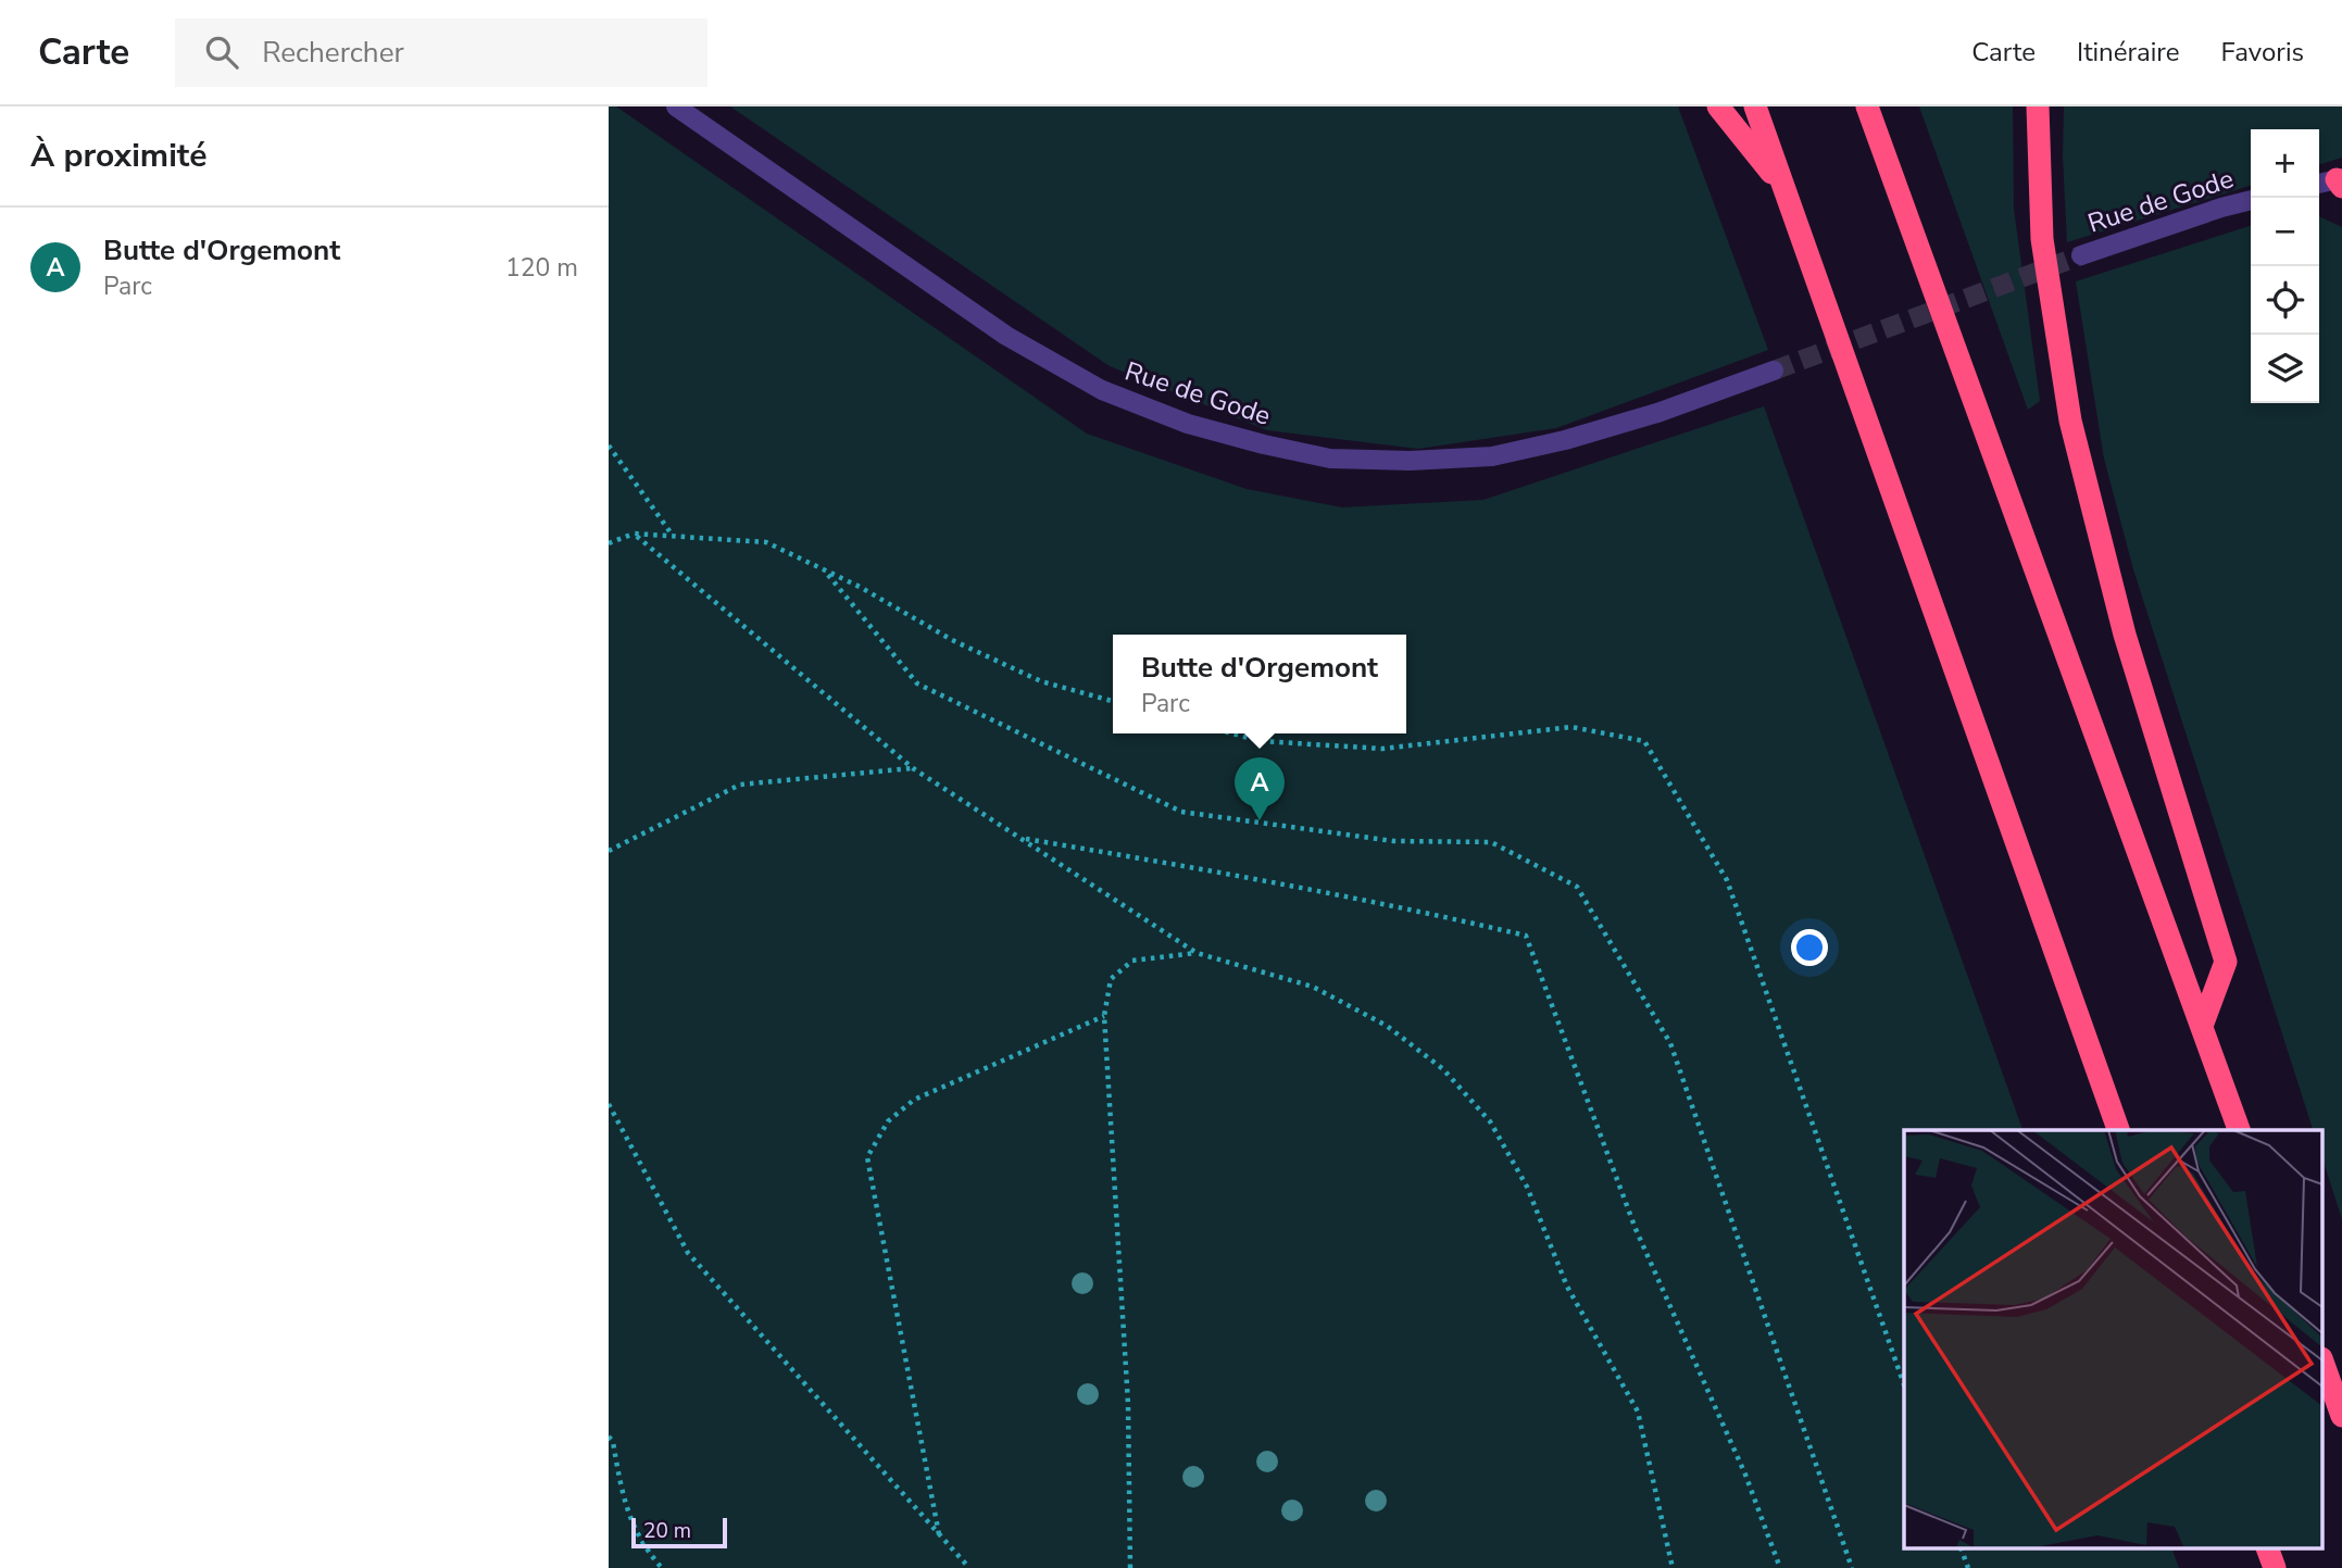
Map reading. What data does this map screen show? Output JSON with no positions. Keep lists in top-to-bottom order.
{
  "streets": {
    "street": ["Rue de Gode"]
  },
  "scale_bar": "20 m",
  "page": {
    "header": "Carte",
    "search": "Rechercher",
    "nav": ["Carte", "Itinéraire", "Favoris"],
    "heading": "À proximité",
    "map_buttons": ["+", "−"],
    "list": [
      {
        "mark": "A",
        "name": "Butte d'Orgemont",
        "note": "Parc",
        "value": "120 m"
      }
    ],
    "popup": ["Butte d'Orgemont", "Parc"],
    "pins": "A",
    "scale": "20 m"
  }
}
